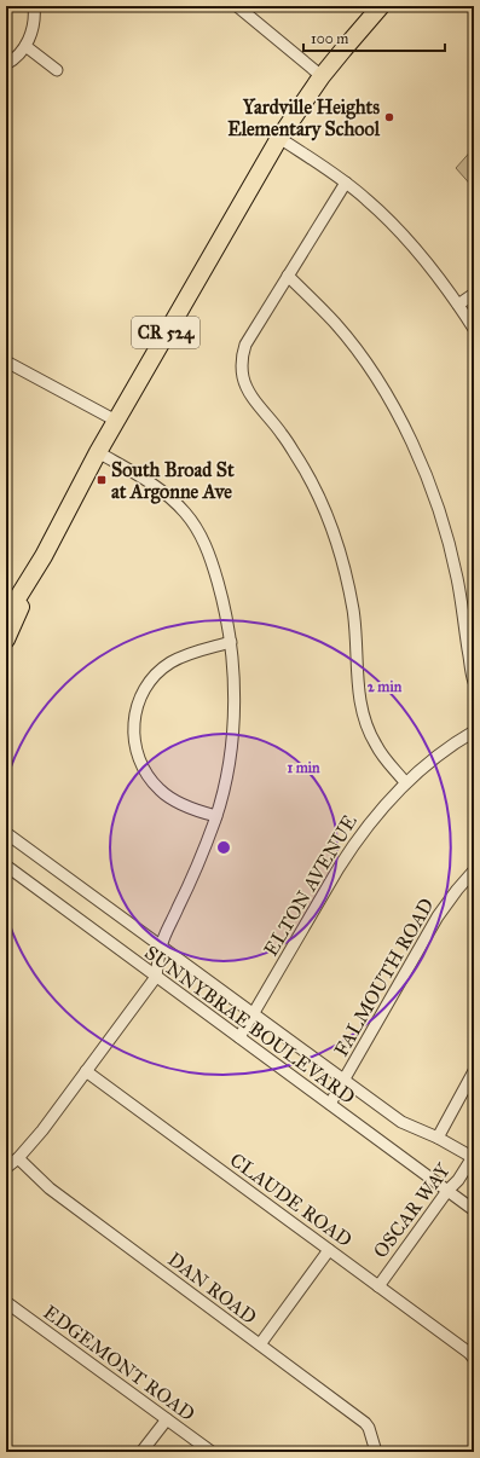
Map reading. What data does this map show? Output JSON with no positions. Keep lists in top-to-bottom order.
{
  "streets": {
    "main road": ["CR 524"],
    "street": [
      "ELTON AVENUE",
      "FALMOUTH ROAD",
      "SUNNYBRAE BOULEVARD",
      "CLAUDE ROAD",
      "OSCAR WAY",
      "DAN ROAD",
      "EDGEMONT ROAD"
    ]
  },
  "crossings": [
    ["ELTON AVENUE", "SUNNYBRAE BOULEVARD"],
    ["FALMOUTH ROAD", "SUNNYBRAE BOULEVARD"],
    ["SUNNYBRAE BOULEVARD", "OSCAR WAY"],
    ["CLAUDE ROAD", "OSCAR WAY"]
  ],
  "places": {
    "other": ["Yardville Heights Elementary School"],
    "transit": ["South Broad St at Argonne Ave"]
  },
  "scale_bar": "100 m",
  "rings": ["2 min", "1 min"]
}
